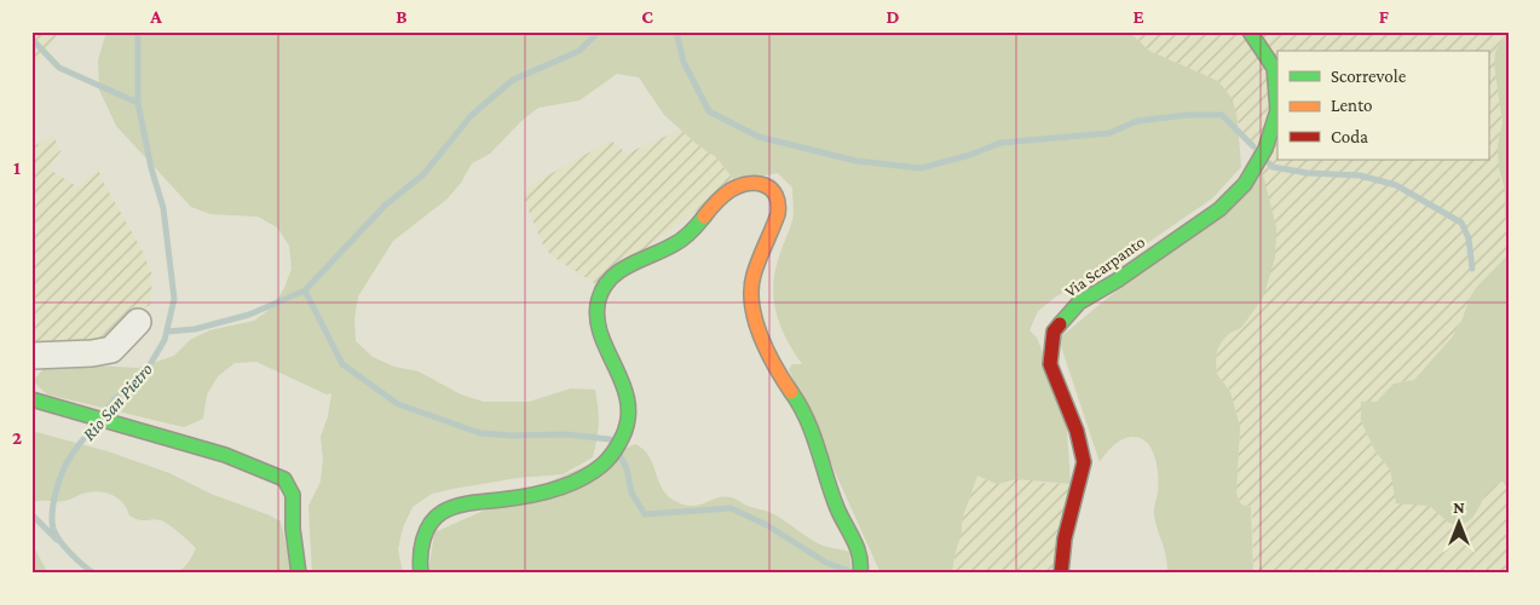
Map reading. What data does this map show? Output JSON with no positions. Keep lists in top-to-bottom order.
{
  "streets": {
    "street": ["Via Scarpanto"]
  },
  "water": ["Rio San Pietro"],
  "legend": ["Scorrevole", "Lento", "Coda"],
  "north": "top",
  "grid": {
    "columns": [
      "A",
      "B",
      "C",
      "D",
      "E",
      "F"
    ],
    "rows": ["1", "2"]
  }
}
